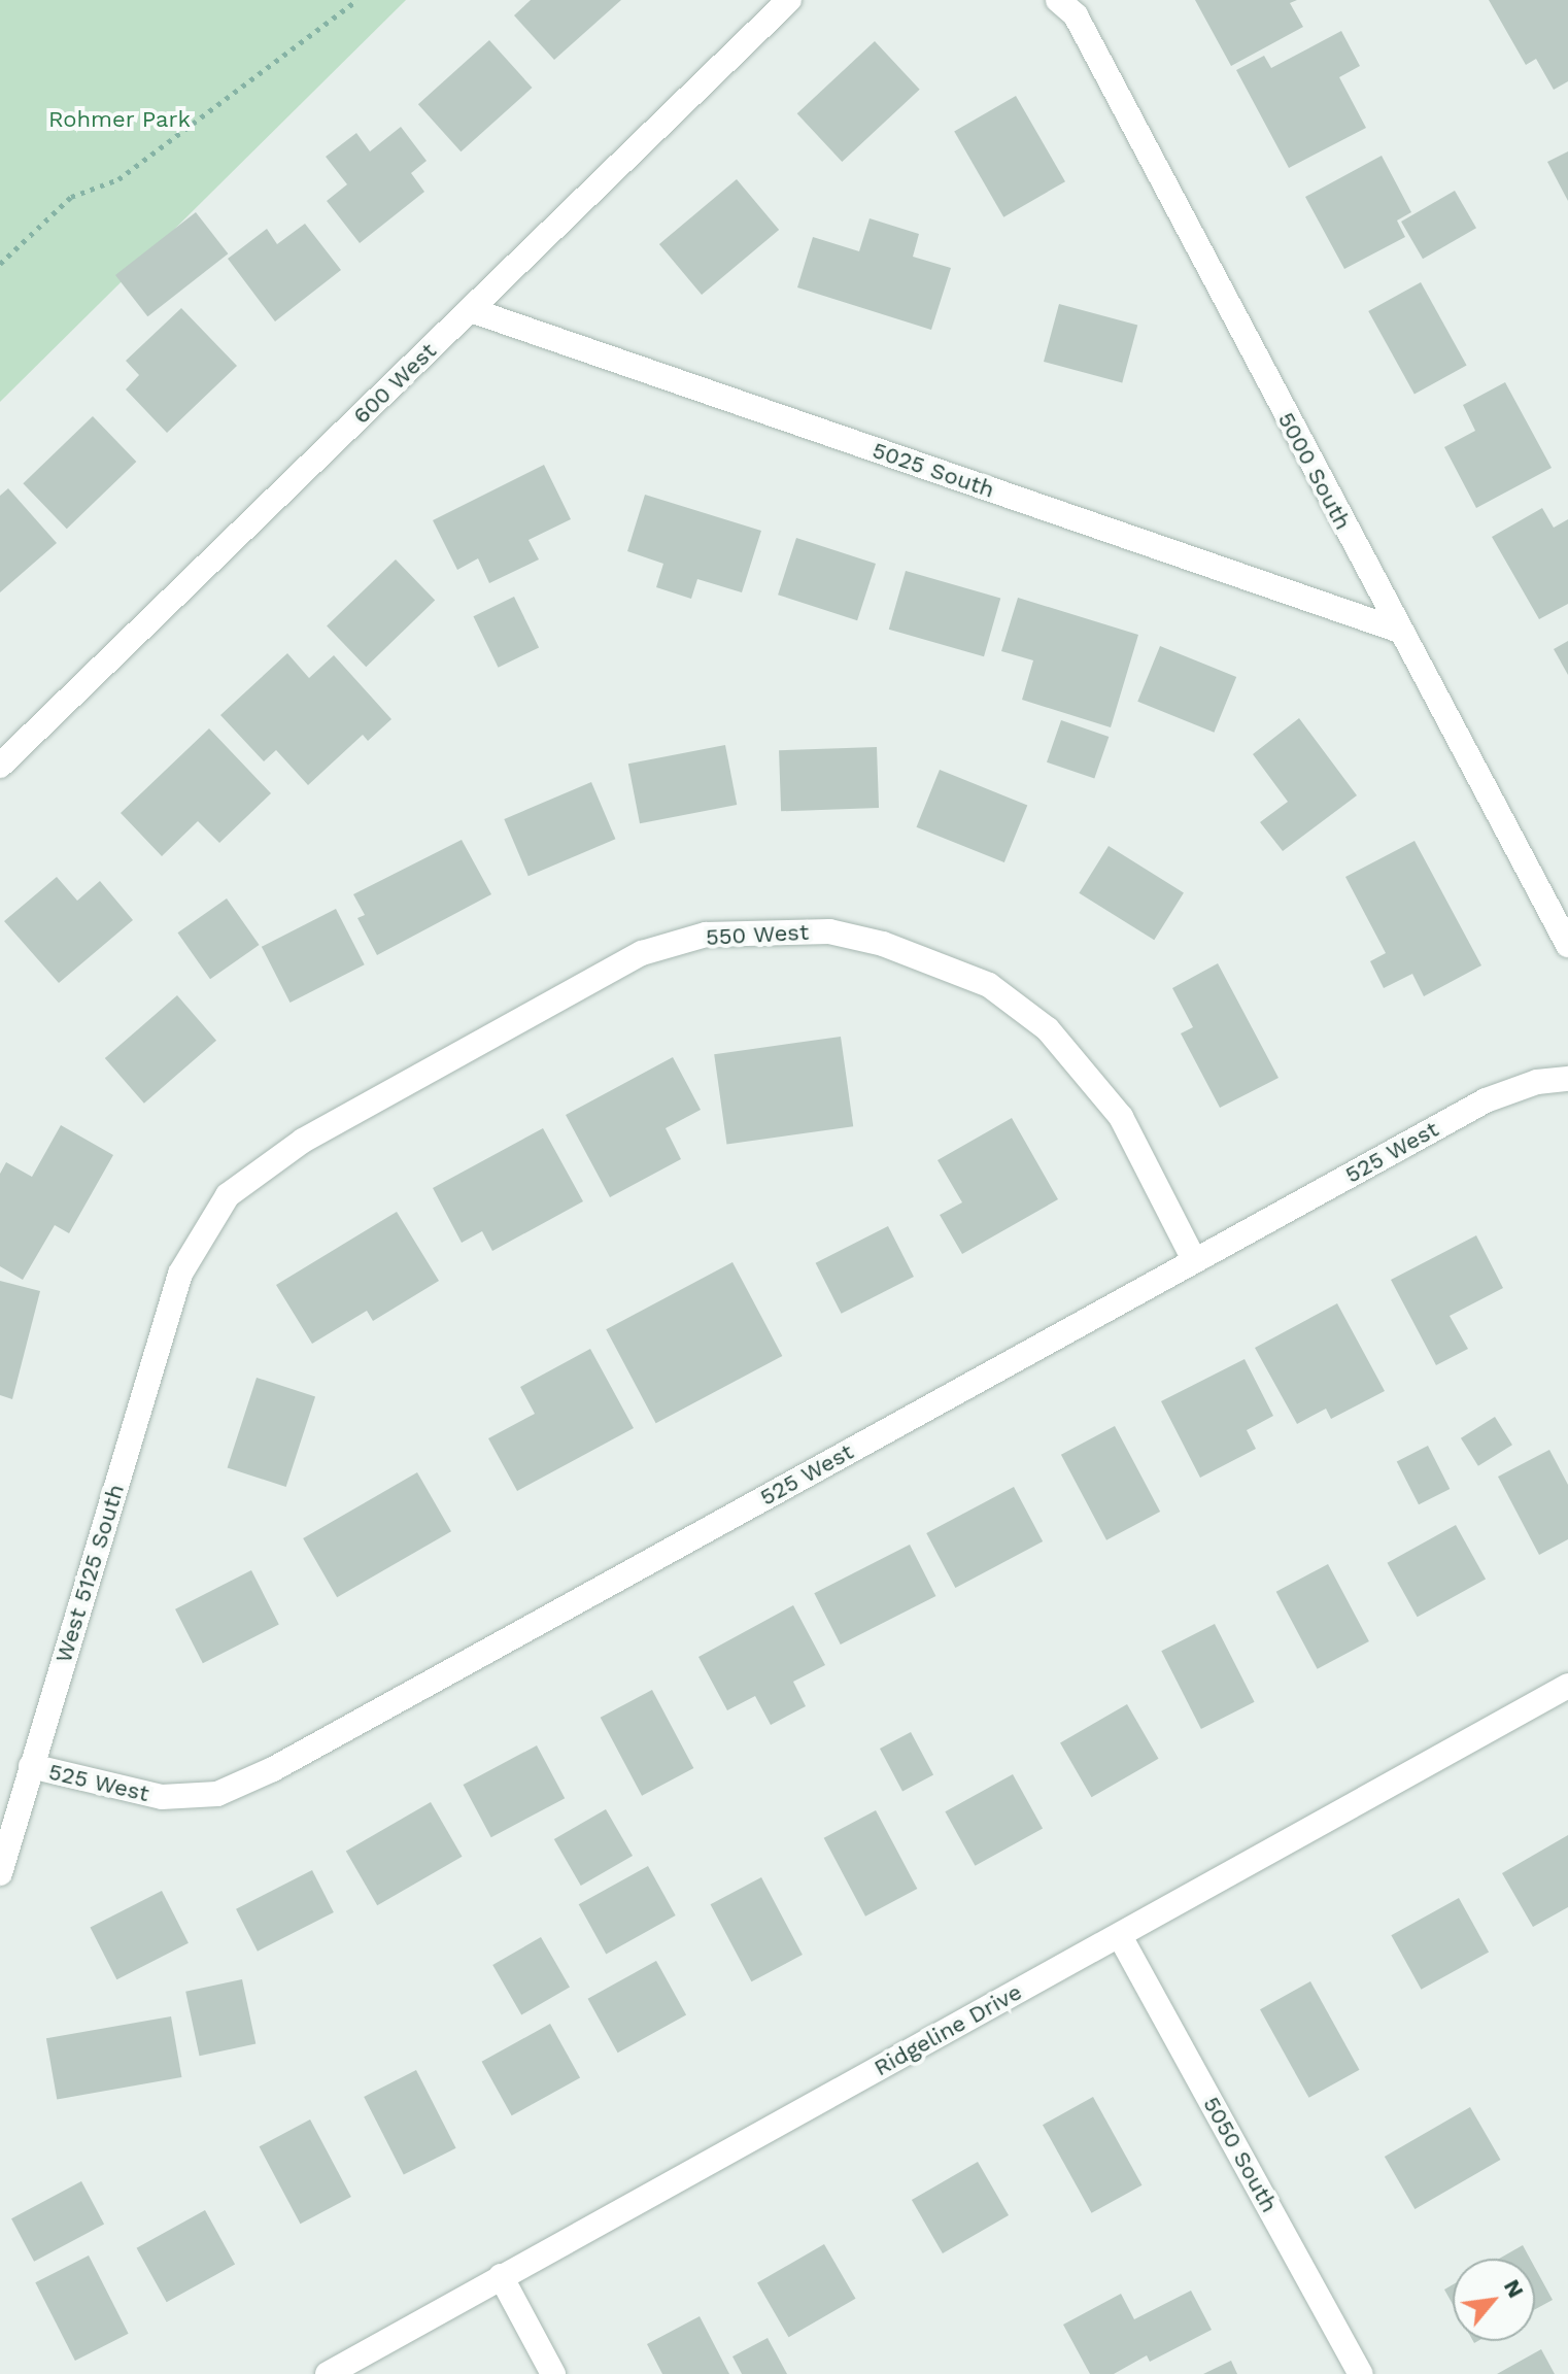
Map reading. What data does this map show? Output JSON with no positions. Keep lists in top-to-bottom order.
{
  "streets": {
    "street": [
      "600 West",
      "5025 South",
      "5000 South",
      "550 West",
      "525 West",
      "West 5125 South",
      "Ridgeline Drive",
      "5050 South"
    ]
  },
  "crossings": [
    ["600 West", "5025 South"],
    ["5025 South", "5000 South"],
    ["550 West", "525 West"],
    ["550 West", "West 5125 South"],
    ["525 West", "West 5125 South"],
    ["Ridgeline Drive", "5050 South"]
  ],
  "parks": ["Rohmer Park"],
  "north": "top right"
}
